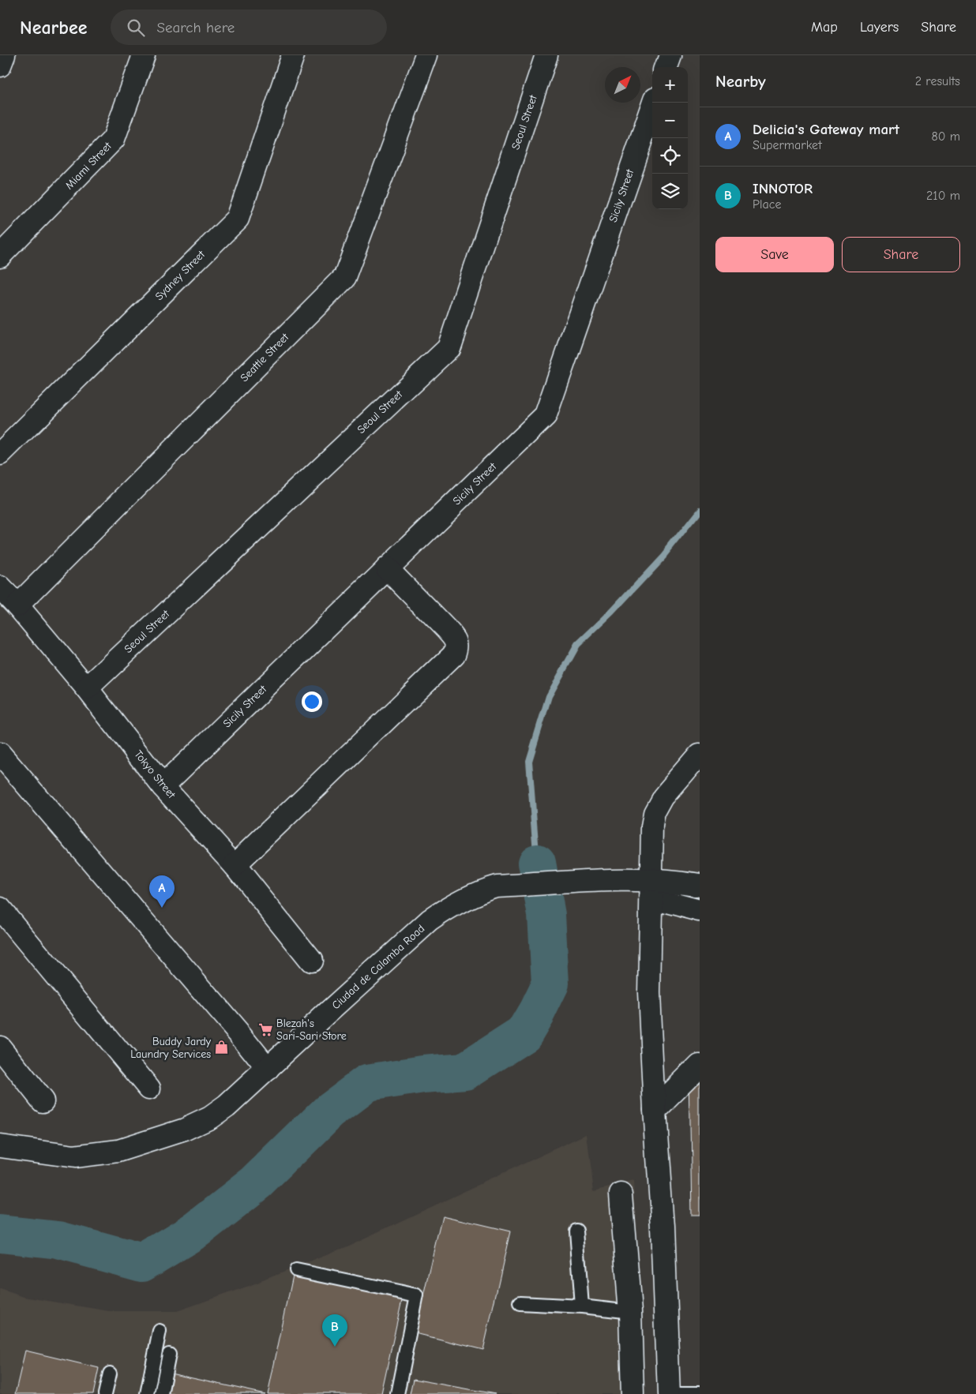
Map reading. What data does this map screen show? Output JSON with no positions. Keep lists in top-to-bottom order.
{
  "streets": {
    "street": [
      "Seoul Street",
      "Miami Street",
      "Sicily Street",
      "Sydney Street",
      "Seattle Street",
      "Tokyo Street",
      "Ciudad de Calamba Road"
    ]
  },
  "crossings": [
    ["Seoul Street", "Tokyo Street"],
    ["Sicily Street", "Tokyo Street"],
    ["Seattle Street", "Tokyo Street"]
  ],
  "places": {
    "supermarket": ["Blezah's Sari-Sari Store"],
    "shop": ["Buddy Jardy Laundry Services"]
  },
  "north": "top right",
  "page": {
    "header": "Nearbee",
    "search": "Search here",
    "nav": ["Map", "Layers", "Share"],
    "heading": ["Nearby", "2 results"],
    "map_buttons": ["+", "−"],
    "list": [
      {
        "mark": "A",
        "name": "Delicia's Gateway mart",
        "note": "Supermarket",
        "value": "80 m"
      },
      {
        "mark": "B",
        "name": "INNOTOR",
        "note": "Place",
        "value": "210 m"
      }
    ],
    "buttons": ["Save", "Share"],
    "pins": ["A", "B"]
  }
}
